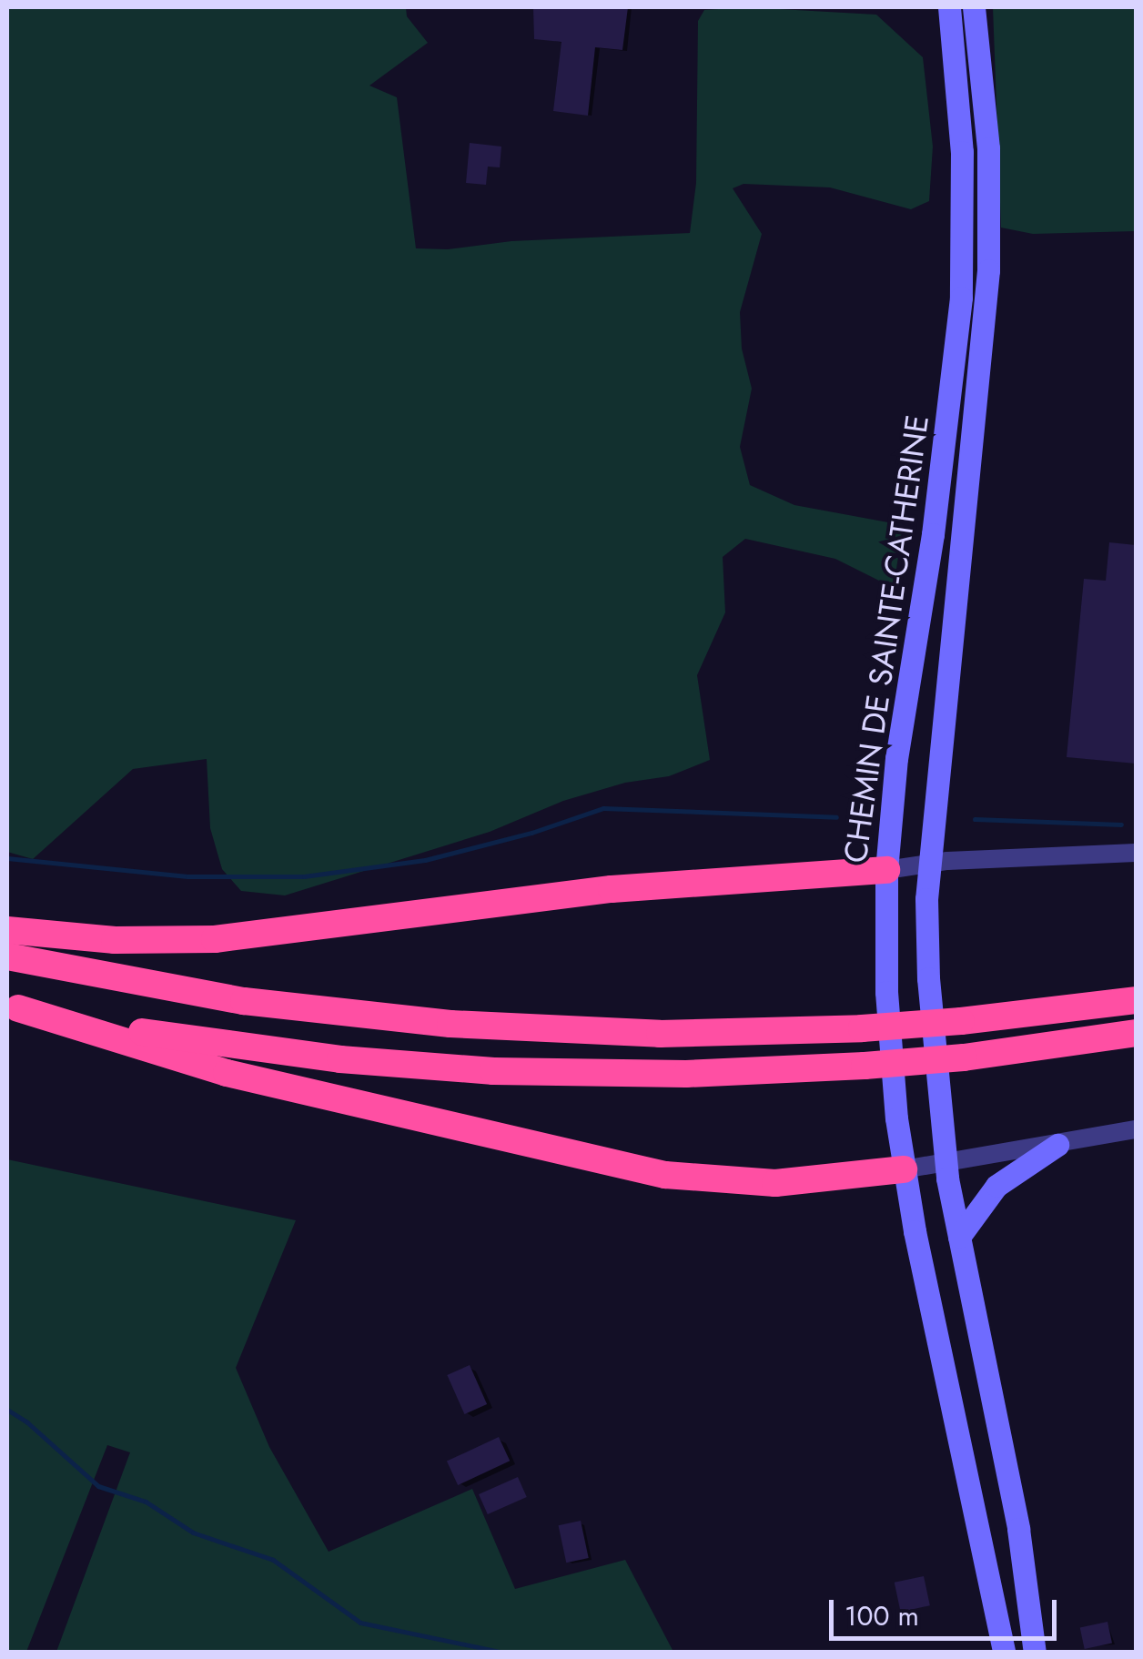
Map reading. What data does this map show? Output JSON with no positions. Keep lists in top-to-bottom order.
{
  "streets": {
    "main road": ["CHEMIN DE SAINTE-CATHERINE"]
  },
  "scale_bar": "100 m"
}
